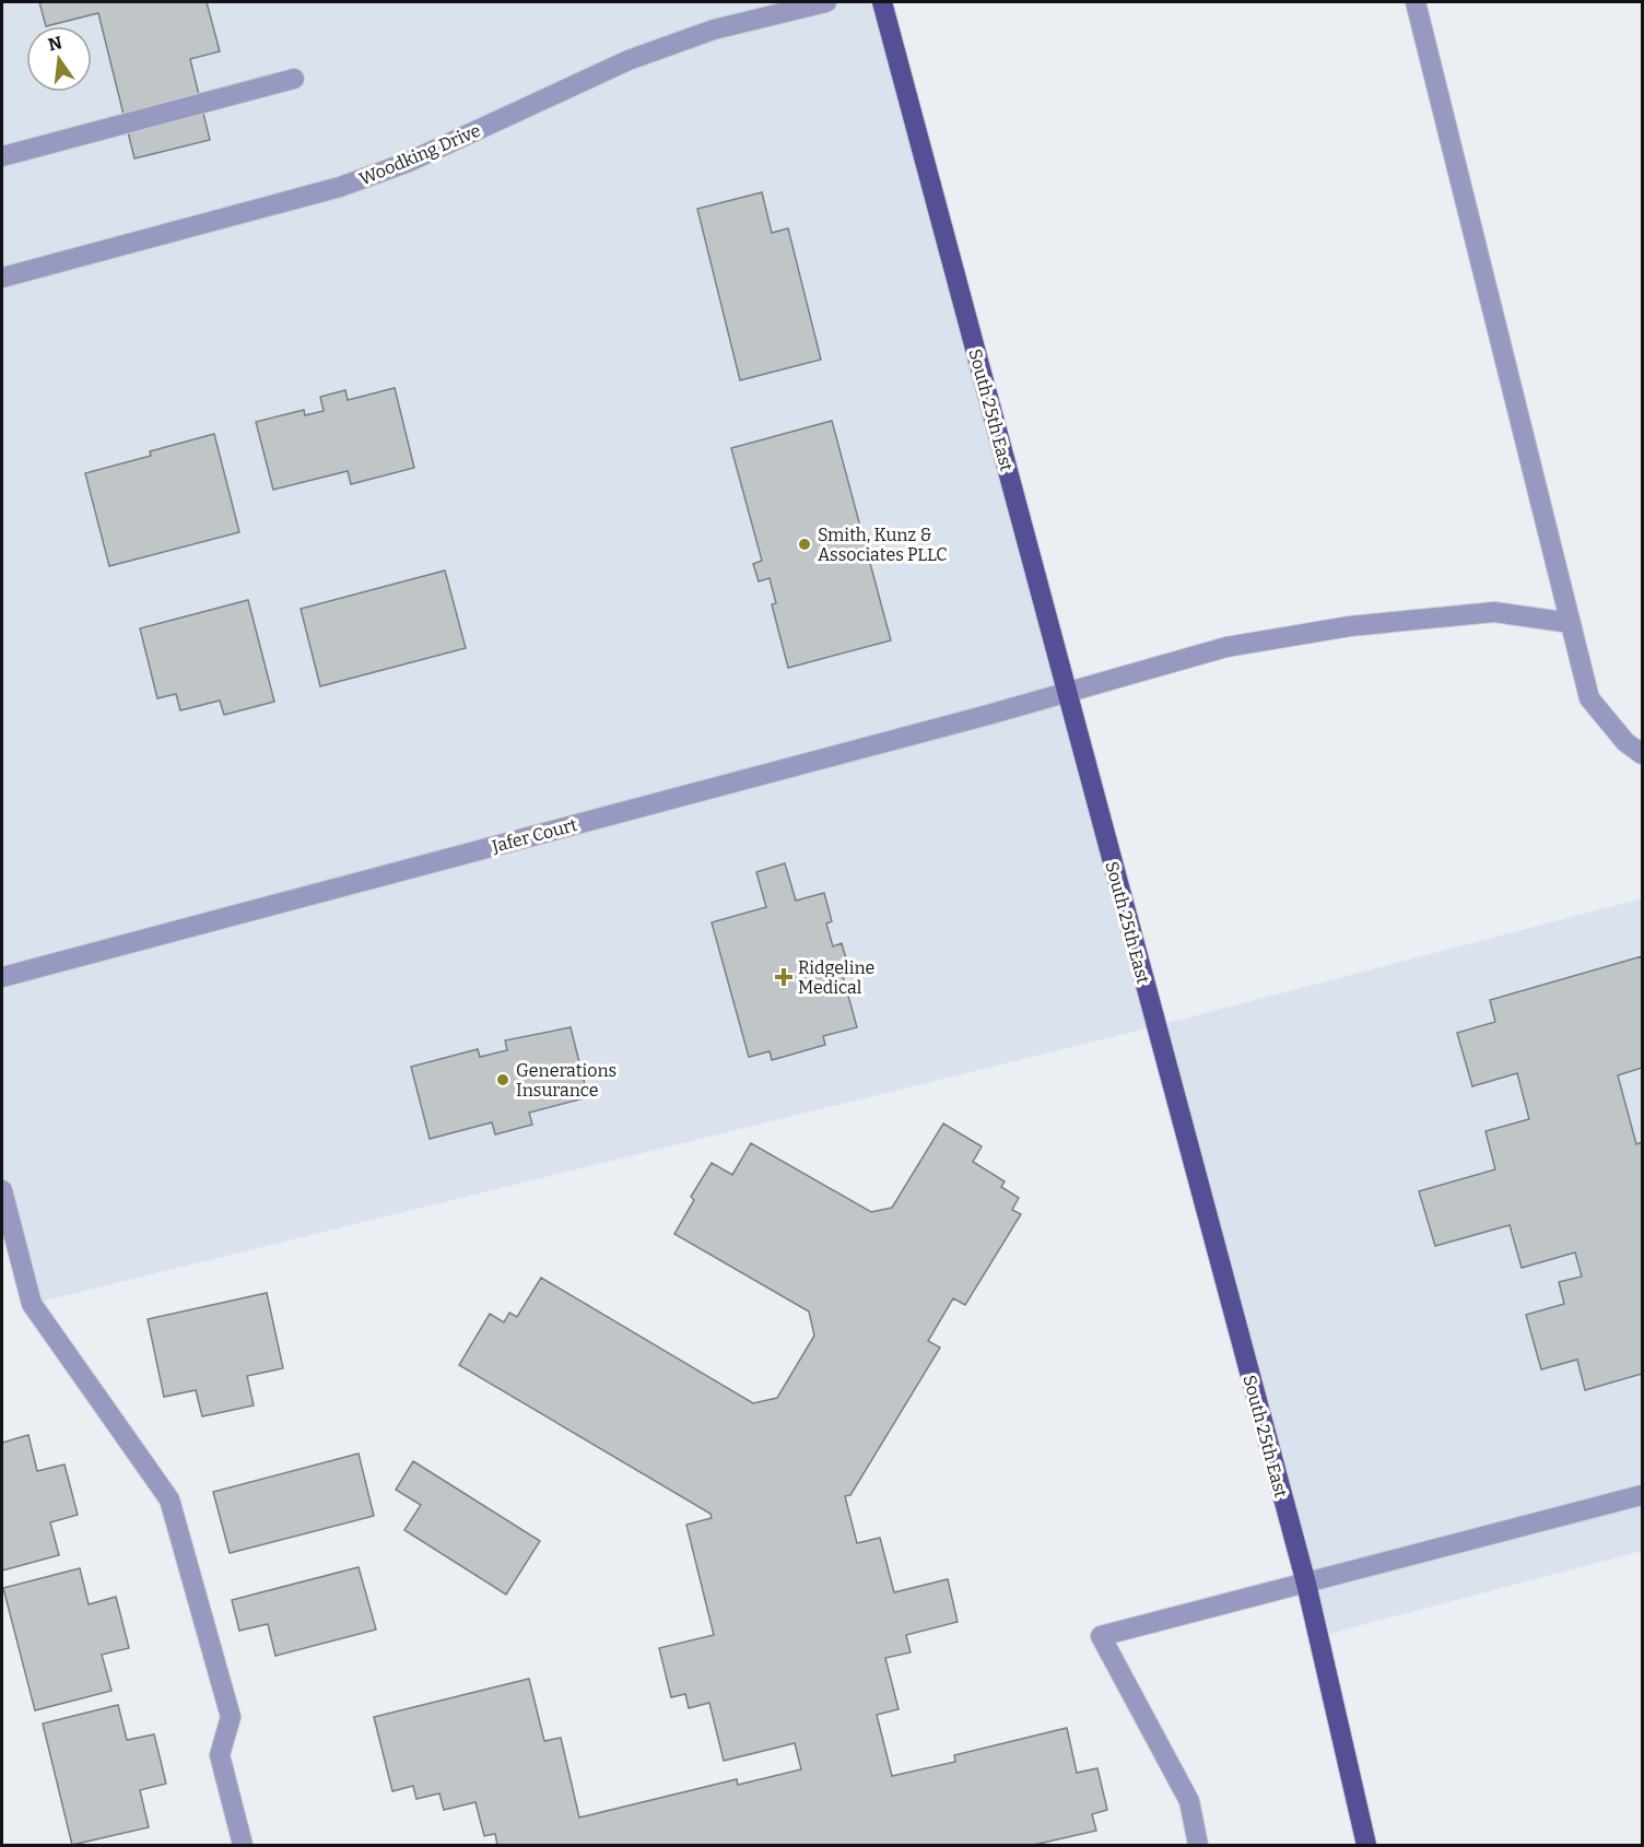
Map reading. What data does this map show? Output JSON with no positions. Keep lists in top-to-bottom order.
{
  "streets": {
    "main road": ["South 25th East"],
    "street": ["Woodking Drive", "Jafer Court"]
  },
  "crossings": [
    ["South 25th East", "Jafer Court"]
  ],
  "places": {
    "other": ["Smith, Kunz & Associates PLLC", "Generations Insurance"],
    "health": ["Ridgeline Medical"]
  },
  "north": "top"
}
